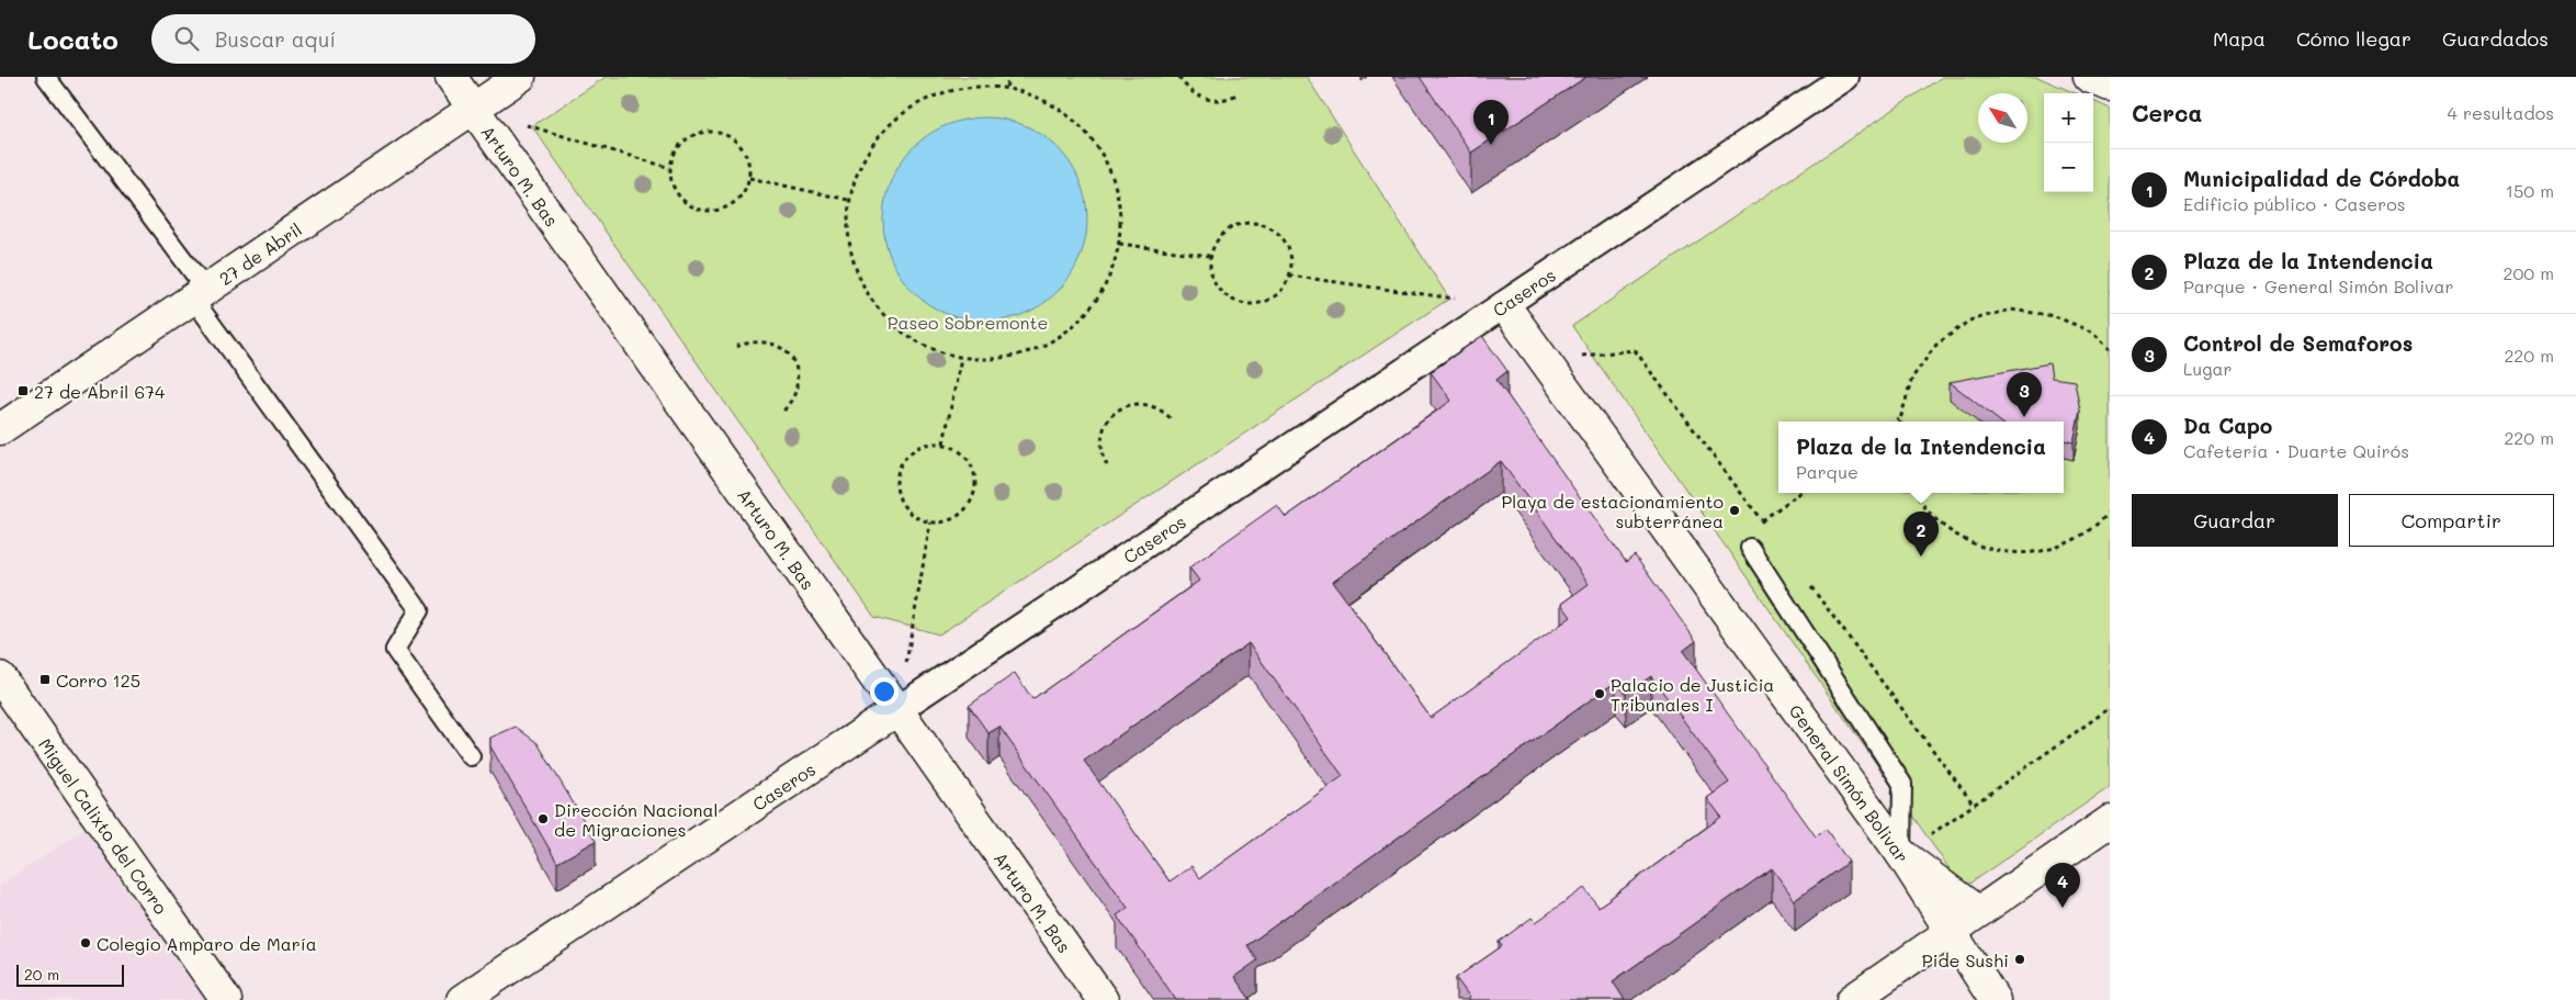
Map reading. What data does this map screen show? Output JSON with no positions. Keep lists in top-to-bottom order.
{
  "streets": {
    "street": [
      "Arturo M. Bas",
      "27 de Abril",
      "Caseros",
      "General Simón Bolivar",
      "Miguel Calixto del Corro"
    ]
  },
  "crossings": [
    ["Arturo M. Bas", "27 de Abril"],
    ["Arturo M. Bas", "Caseros"],
    ["Caseros", "General Simón Bolivar"]
  ],
  "parks": ["Paseo Sobremonte"],
  "places": {
    "transit": ["27 de Abril 674", "Corro 125"],
    "other": [
      "Playa de estacionamiento subterránea",
      "Palacio de Justicia Tribunales I",
      "Dirección Nacional de Migraciones",
      "Colegio Amparo de María",
      "Pide Sushi"
    ]
  },
  "scale_bar": "20 m",
  "north": "top left",
  "page": {
    "header": "Locato",
    "search": "Buscar aquí",
    "nav": ["Mapa", "Cómo llegar", "Guardados"],
    "heading": ["Cerca", "4 resultados"],
    "map_buttons": ["+", "−"],
    "pins": [
      "1",
      "3",
      "2",
      "4"
    ],
    "list": [
      {
        "mark": "1",
        "name": "Municipalidad de Córdoba",
        "note": "Edificio público · Caseros",
        "value": "150 m"
      },
      {
        "mark": "2",
        "name": "Plaza de la Intendencia",
        "note": "Parque · General Simón Bolivar",
        "value": "200 m"
      },
      {
        "mark": "3",
        "name": "Control de Semaforos",
        "note": "Lugar",
        "value": "220 m"
      },
      {
        "mark": "4",
        "name": "Da Capo",
        "note": "Cafetería · Duarte Quirós",
        "value": "220 m"
      }
    ],
    "popup": ["Plaza de la Intendencia", "Parque"],
    "buttons": ["Guardar", "Compartir"],
    "scale": "20 m"
  }
}
